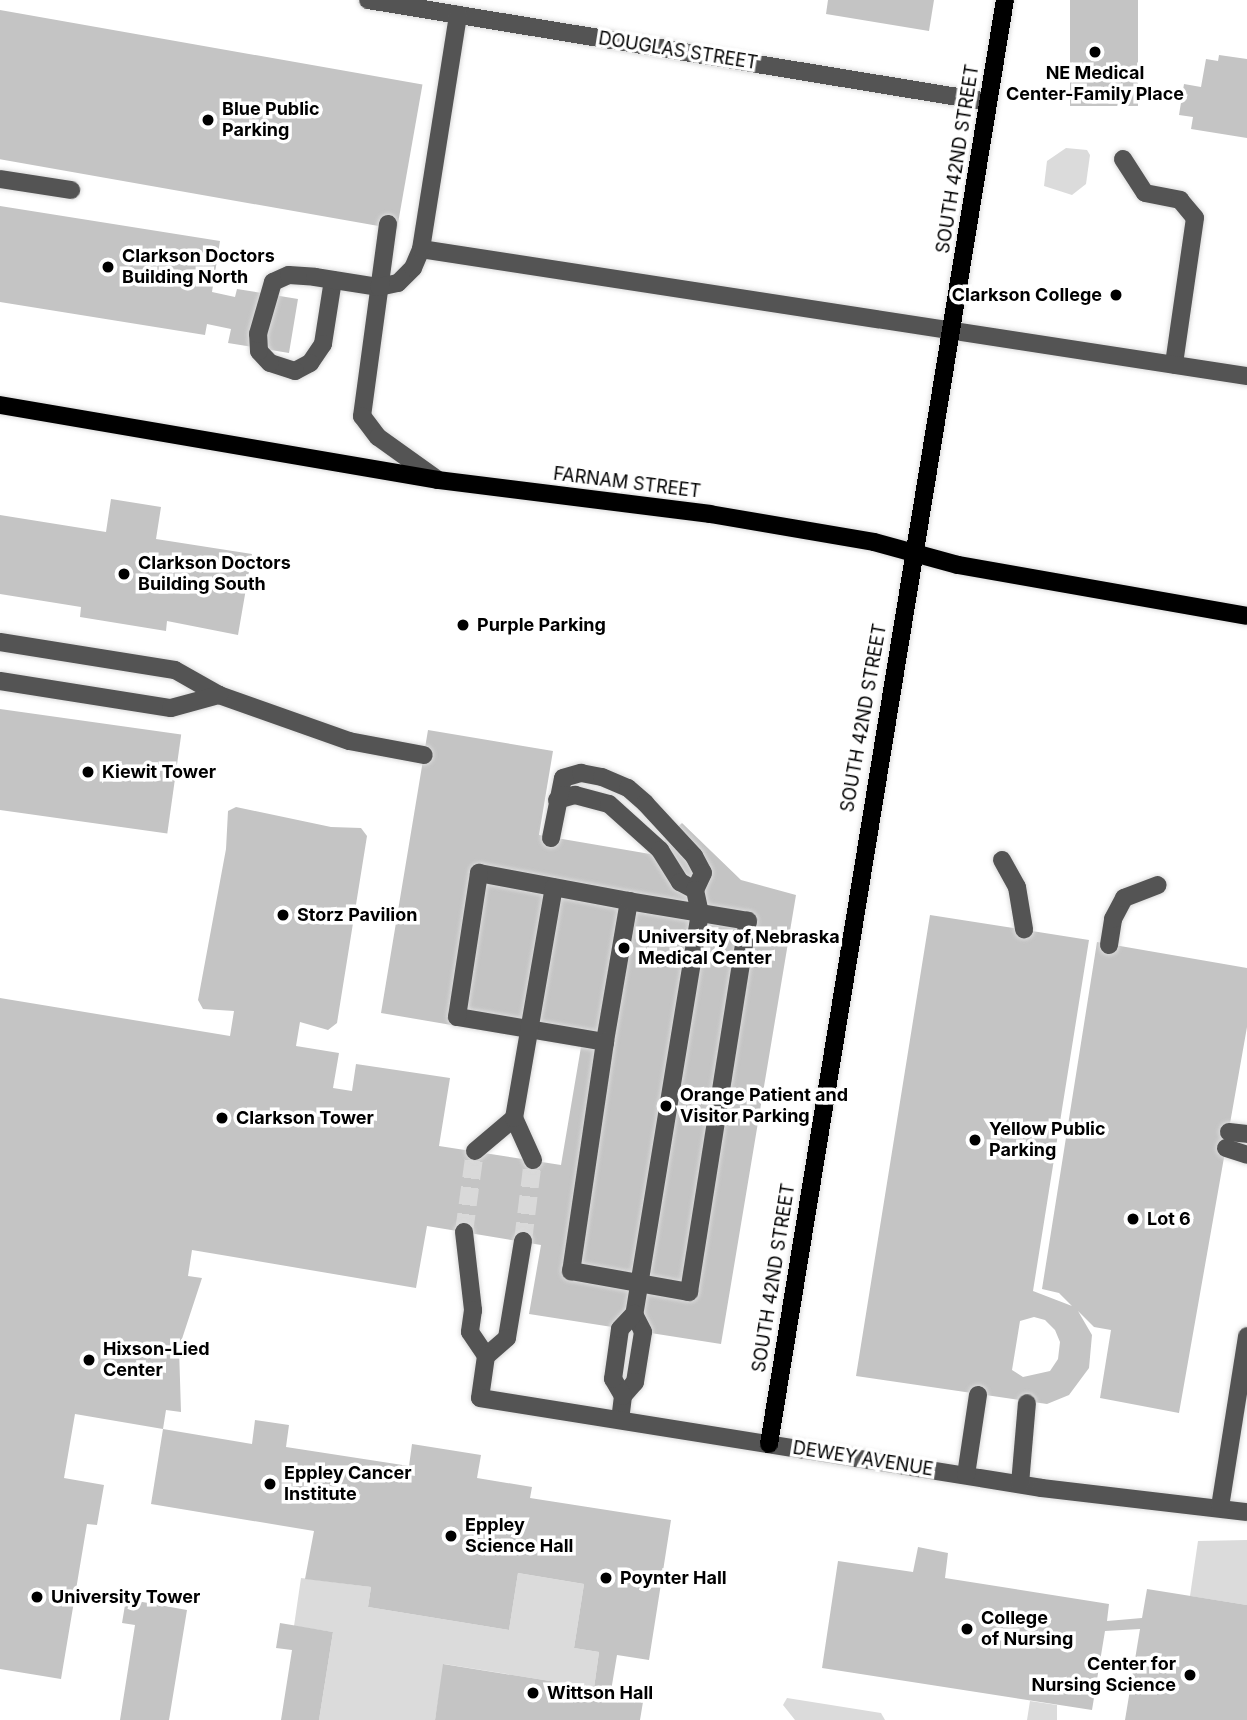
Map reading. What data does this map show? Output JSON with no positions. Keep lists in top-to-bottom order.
{
  "streets": {
    "main road": ["SOUTH 42ND STREET", "FARNAM STREET"],
    "street": ["DOUGLAS STREET", "DEWEY AVENUE"]
  },
  "crossings": [
    ["DOUGLAS STREET", "SOUTH 42ND STREET"],
    ["SOUTH 42ND STREET", "FARNAM STREET"],
    ["SOUTH 42ND STREET", "DEWEY AVENUE"]
  ],
  "places": [
    "NE Medical Center-Family Place",
    "Blue Public Parking",
    "Clarkson Doctors Building North",
    "Clarkson College",
    "Clarkson Doctors Building South",
    "Purple Parking",
    "Kiewit Tower",
    "Storz Pavilion",
    "University of Nebraska Medical Center",
    "Orange Patient and Visitor Parking",
    "Clarkson Tower",
    "Yellow Public Parking",
    "Lot 6",
    "Hixson-Lied Center",
    "Eppley Cancer Institute",
    "Eppley Science Hall",
    "Poynter Hall",
    "University Tower",
    "College of Nursing",
    "Center for Nursing Science",
    "Wittson Hall"
  ]
}
